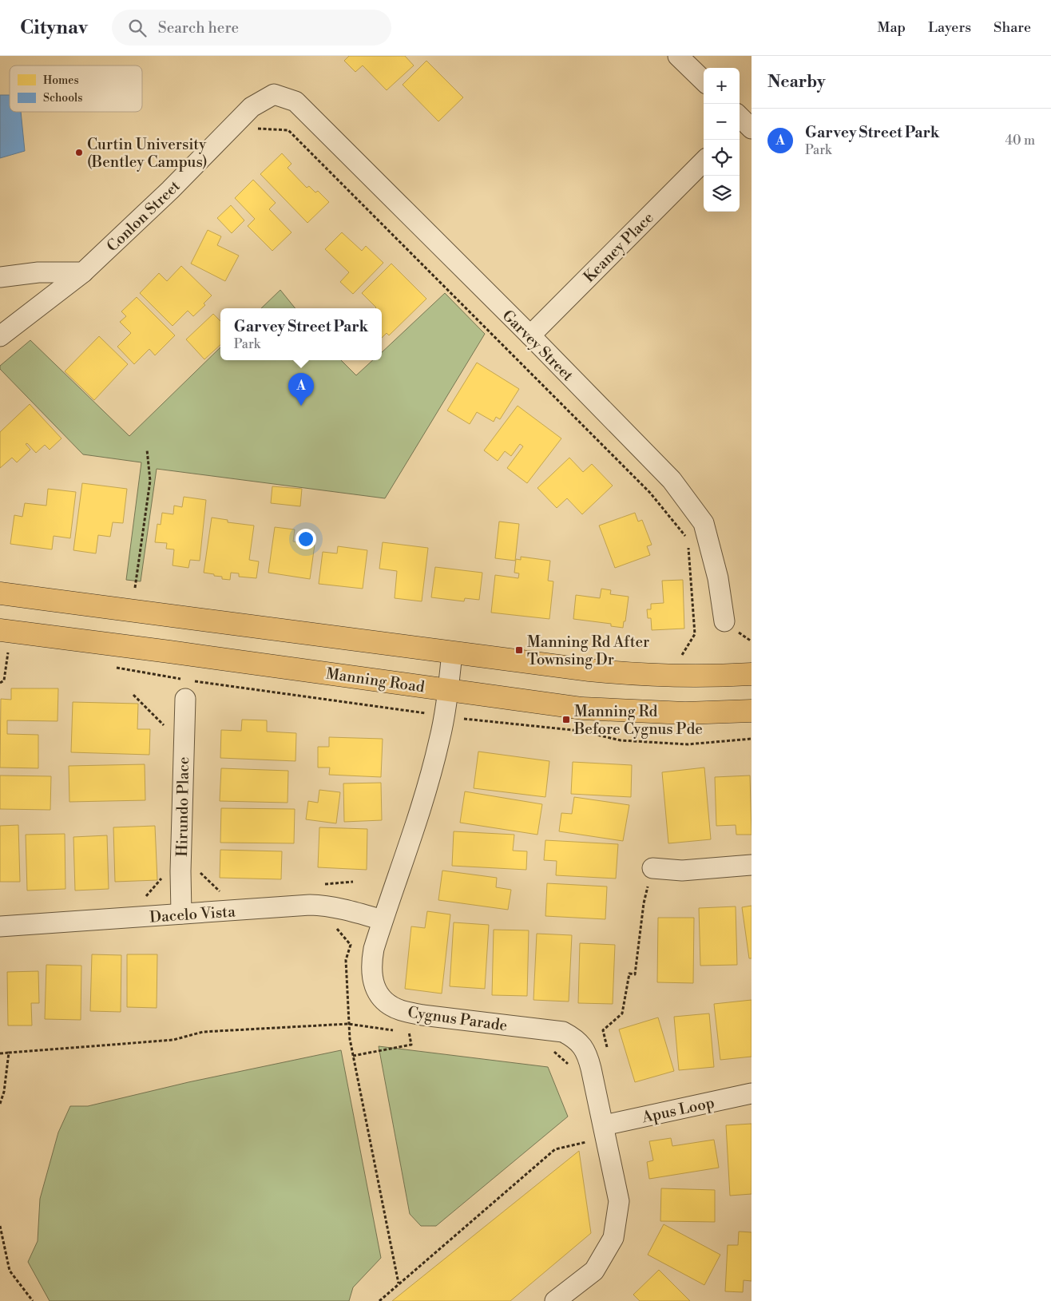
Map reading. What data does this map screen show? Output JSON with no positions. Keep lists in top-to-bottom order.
{
  "streets": {
    "main road": ["Manning Road"],
    "street": [
      "Conlon Street",
      "Keaney Place",
      "Garvey Street",
      "Hirundo Place",
      "Dacelo Vista",
      "Cygnus Parade",
      "Apus Loop"
    ]
  },
  "crossings": [
    ["Conlon Street", "Garvey Street"],
    ["Keaney Place", "Garvey Street"],
    ["Manning Road", "Cygnus Parade"],
    ["Hirundo Place", "Dacelo Vista"],
    ["Dacelo Vista", "Cygnus Parade"],
    ["Cygnus Parade", "Apus Loop"]
  ],
  "places": {
    "other": ["Curtin University (Bentley Campus)"],
    "transit": ["Manning Rd After Townsing Dr", "Manning Rd Before Cygnus Pde"]
  },
  "legend": ["Homes", "Schools"],
  "page": {
    "header": "Citynav",
    "search": "Search here",
    "nav": ["Map", "Layers", "Share"],
    "heading": "Nearby",
    "map_buttons": ["+", "−"],
    "list": [
      {
        "mark": "A",
        "name": "Garvey Street Park",
        "note": "Park",
        "value": "40 m"
      }
    ],
    "popup": ["Garvey Street Park", "Park"],
    "pins": "A"
  }
}
